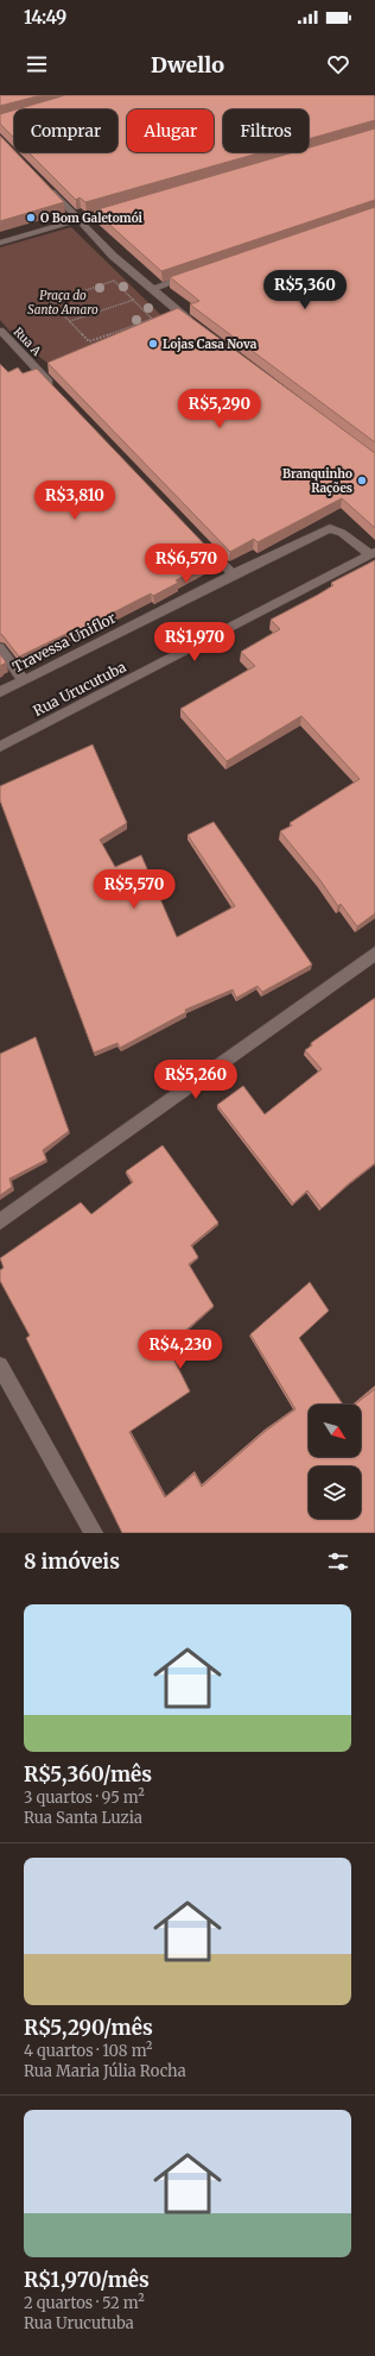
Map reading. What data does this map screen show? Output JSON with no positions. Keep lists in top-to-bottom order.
{
  "streets": {
    "street": ["Rua A", "Travessa Uniflor", "Rua Urucutuba"]
  },
  "crossings": [
    ["Travessa Uniflor", "Rua Urucutuba"]
  ],
  "parks": ["Praça do Santo Amaro"],
  "places": ["O Bom Galetomói", "Lojas Casa Nova", "Branquinho Rações"],
  "north": "bottom right",
  "page": {
    "status": "14:49",
    "header": "Dwello",
    "chip": ["Comprar", "Alugar", "Filtros"],
    "price": [
      "R$5,360",
      "R$5,290",
      "R$3,810",
      "R$6,570",
      "R$1,970",
      "R$5,570",
      "R$5,260",
      "R$4,230"
    ],
    "heading": "8 imóveis",
    "list": [
      {
        "name": "R$5,360/mês",
        "note": "3 quartos · 95 m² · Rua Santa Luzia"
      },
      {
        "name": "R$5,290/mês",
        "note": "4 quartos · 108 m² · Rua Maria Júlia Rocha"
      },
      {
        "name": "R$1,970/mês",
        "note": "2 quartos · 52 m² · Rua Urucutuba"
      }
    ]
  }
}
